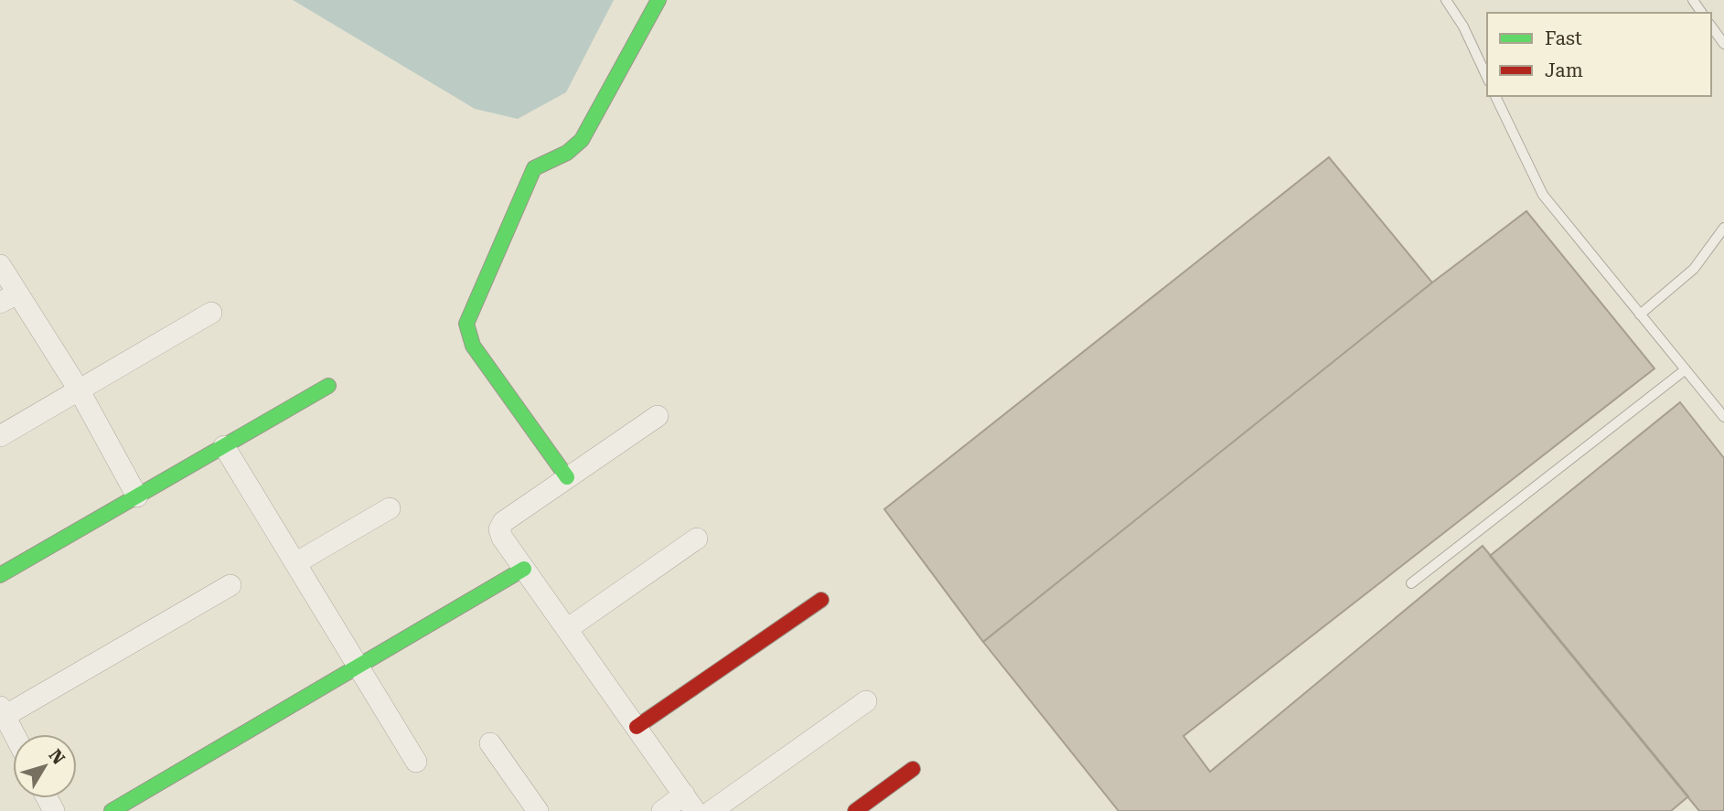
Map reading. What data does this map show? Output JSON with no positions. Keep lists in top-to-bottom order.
{
  "legend": ["Fast", "Jam"],
  "north": "top right"
}
